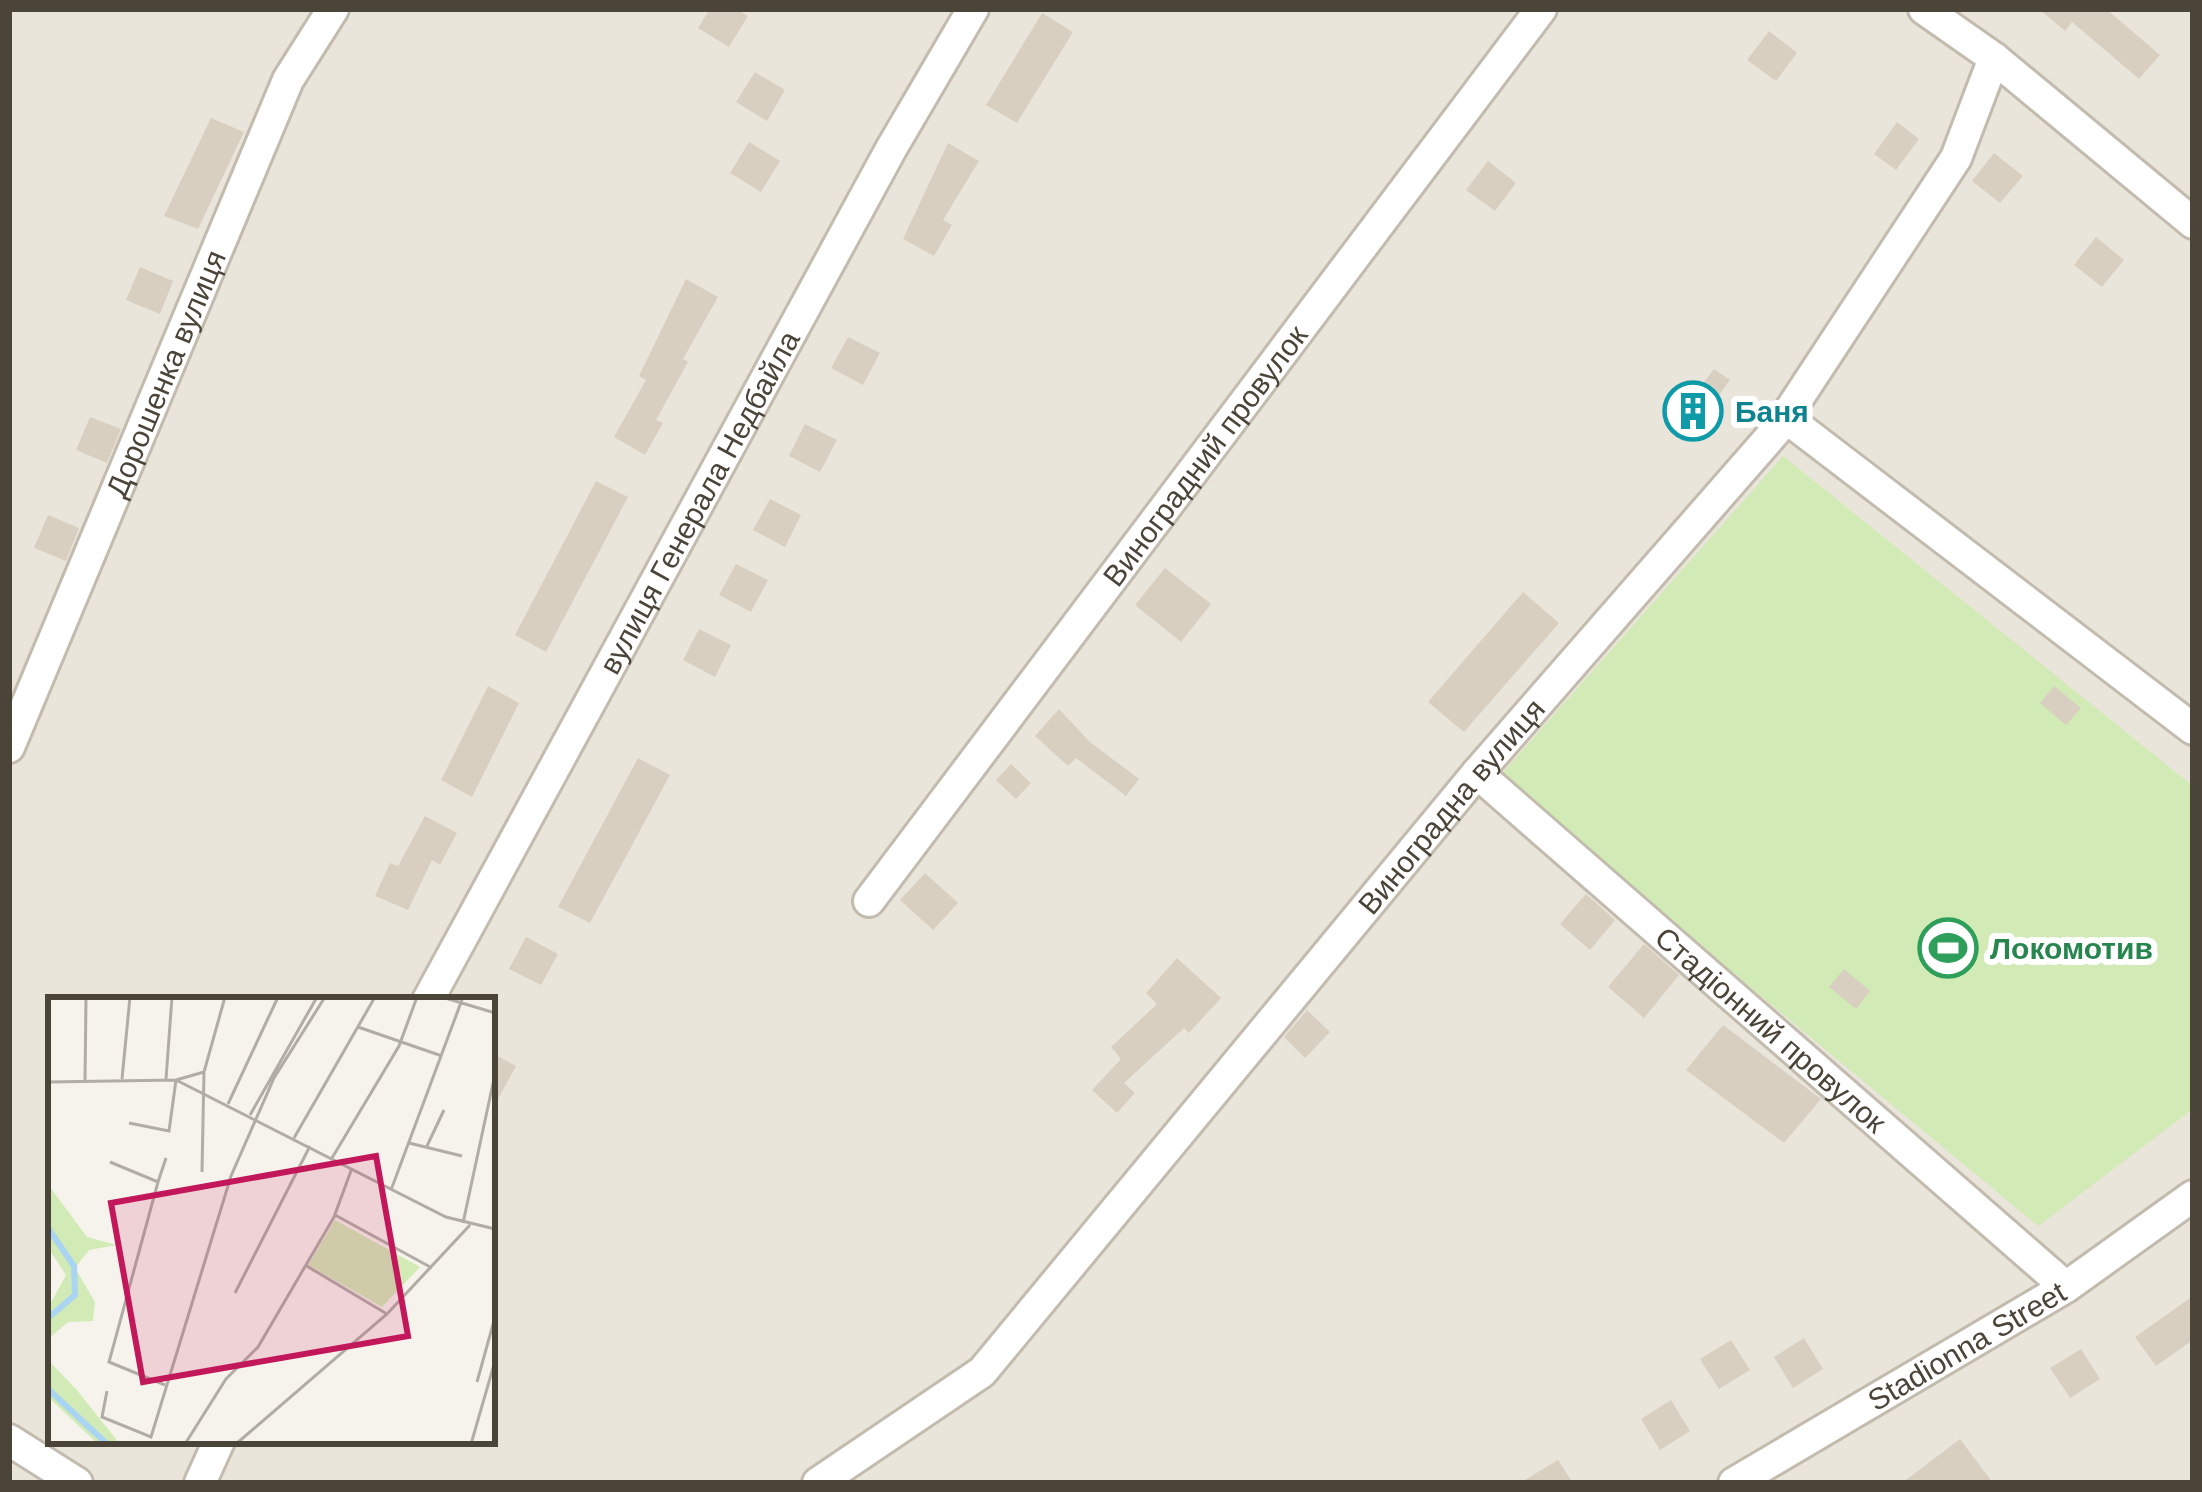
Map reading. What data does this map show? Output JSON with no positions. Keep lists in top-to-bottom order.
{
  "streets": {
    "street": [
      "Дорошенка вулиця",
      "Виноградний провулок",
      "вулиця Генерала Недбайла",
      "Виноградна вулиця",
      "Стадіонний провулок",
      "Stadionna Street"
    ]
  },
  "crossings": [
    ["Виноградна вулиця", "Стадіонний провулок"],
    ["Стадіонний провулок", "Stadionna Street"]
  ],
  "places": {
    "building": ["Баня"],
    "sports": ["Локомотив"]
  }
}
